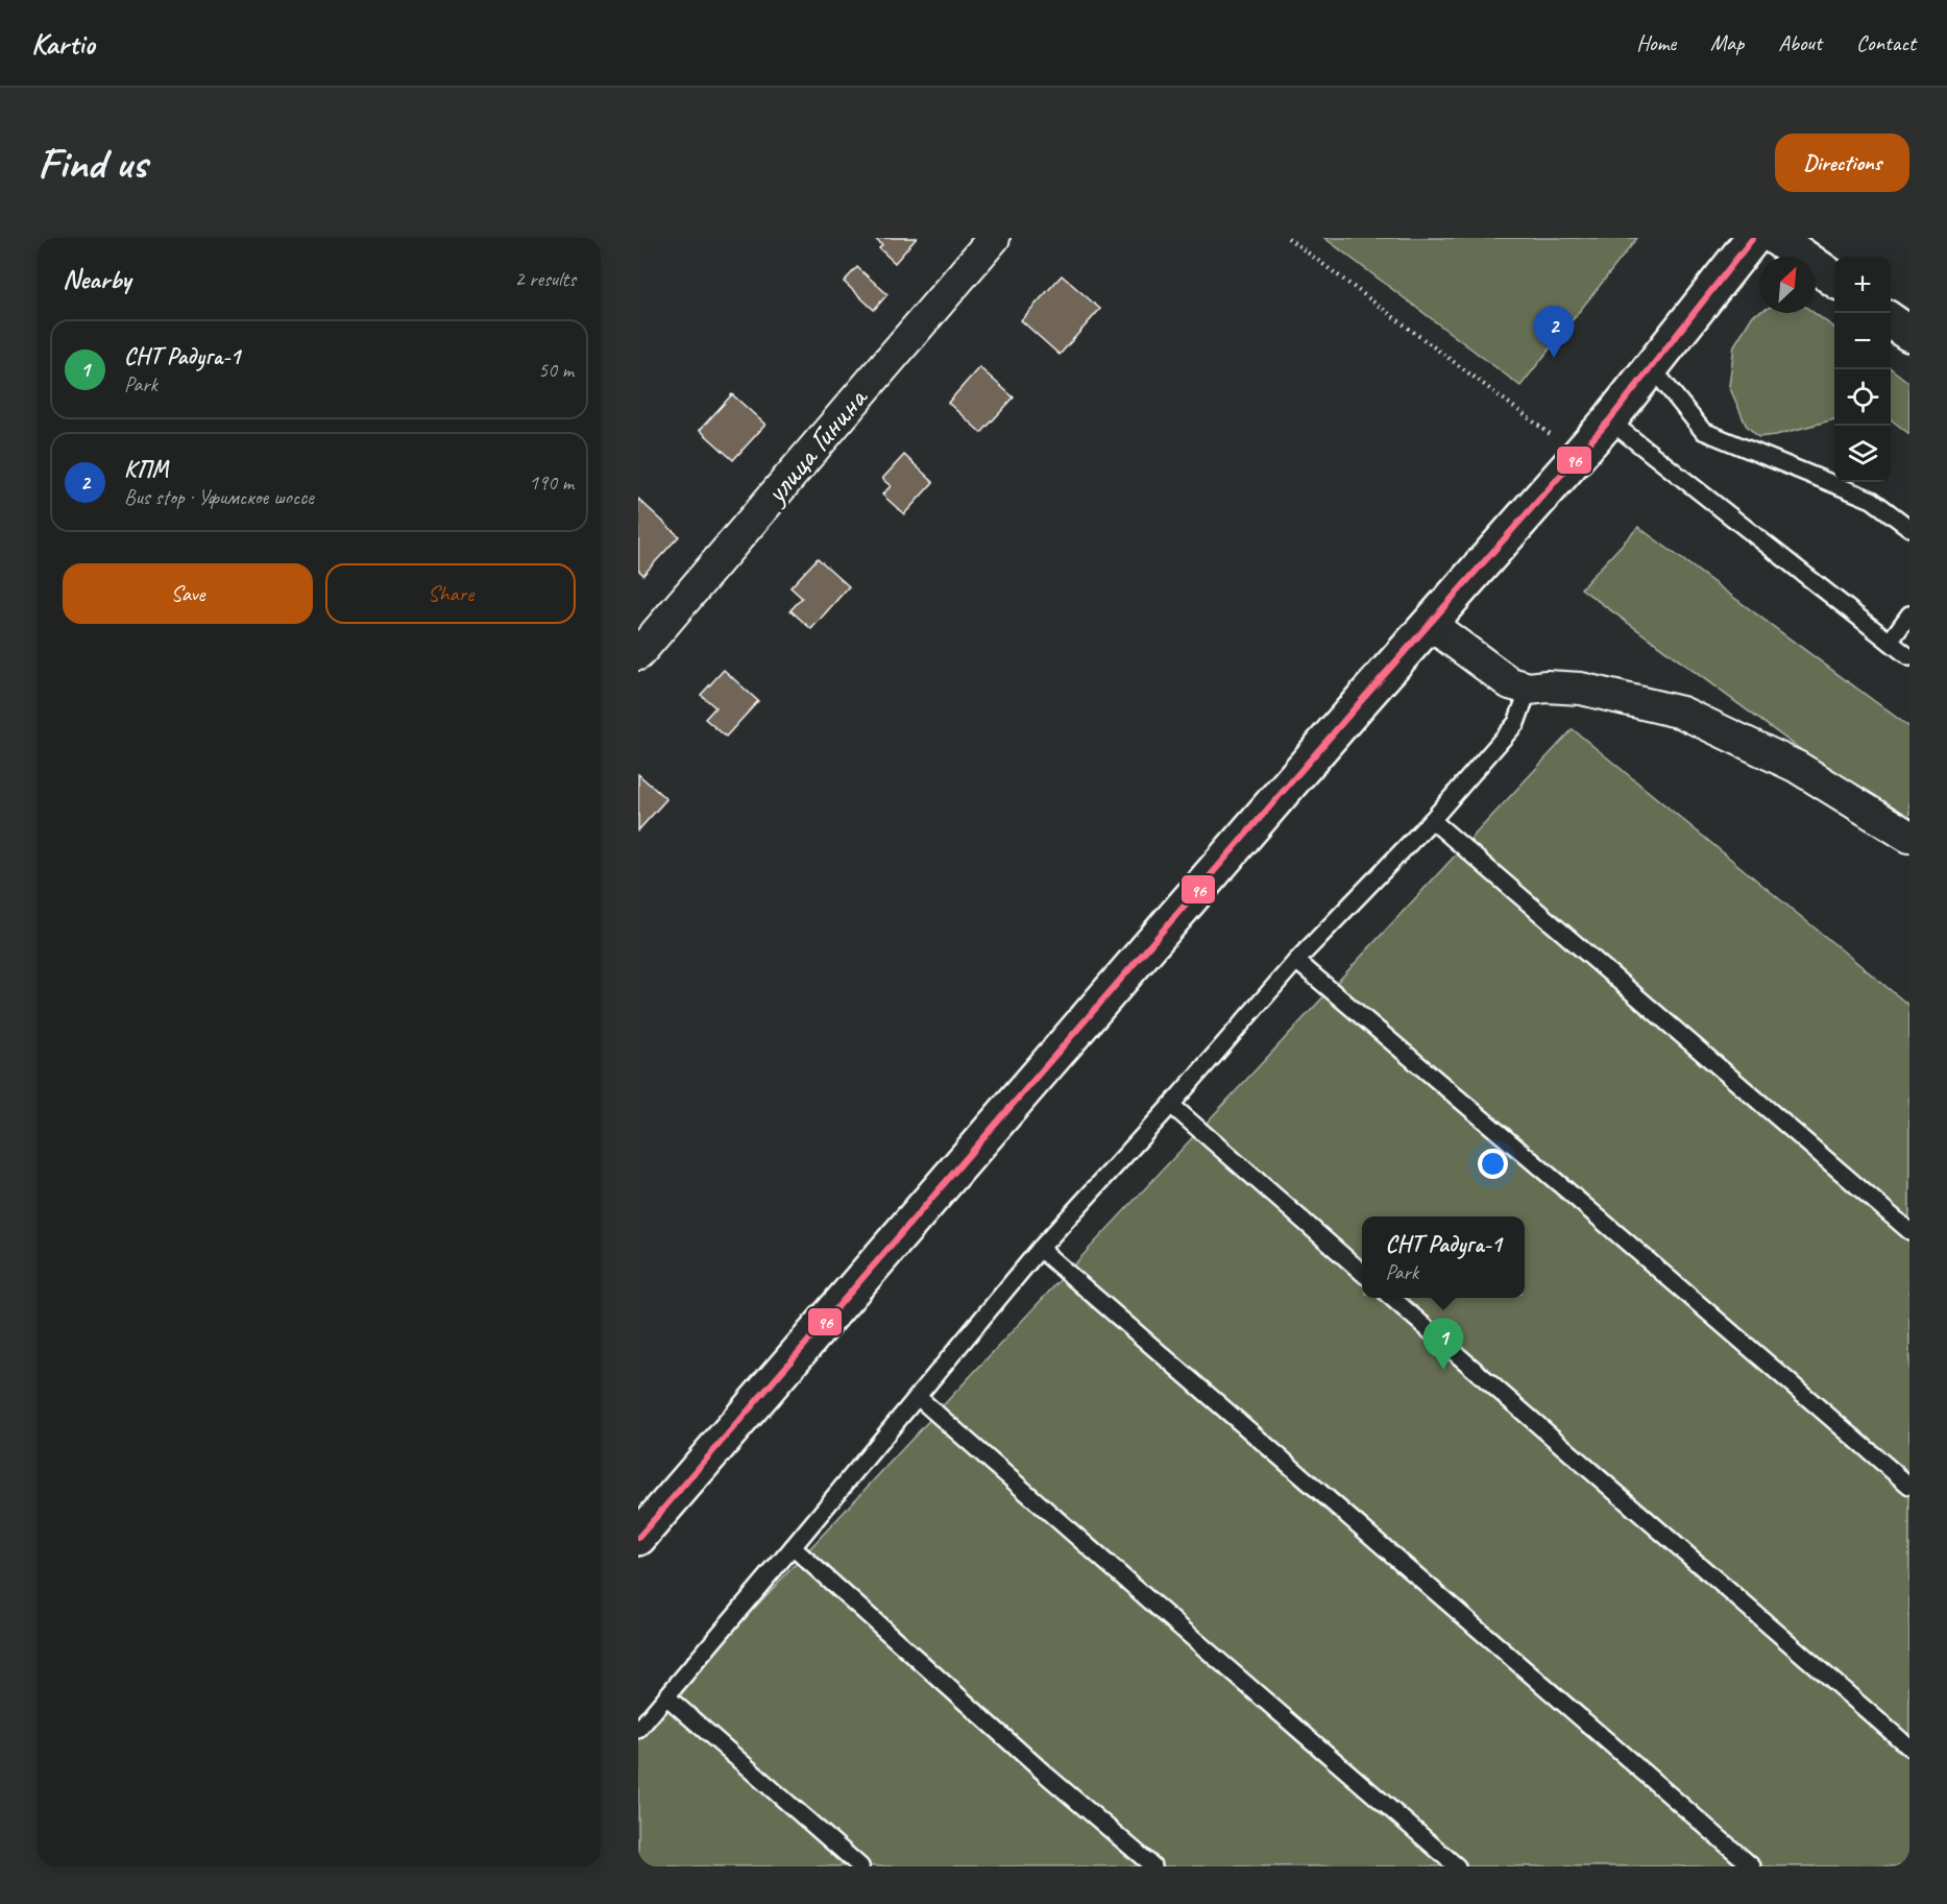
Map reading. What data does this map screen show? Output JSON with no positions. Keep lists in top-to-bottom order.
{
  "streets": {
    "street": ["улица Гинина"]
  },
  "lines": ["transit line 96"],
  "north": "top right",
  "page": {
    "header": "Kartio",
    "nav": [
      "Home",
      "Map",
      "About",
      "Contact"
    ],
    "buttons": [
      "Directions",
      ["Save", "Share"]
    ],
    "title": "Find us",
    "heading": ["Nearby", "2 results"],
    "map_buttons": ["+", "−"],
    "pins": ["2", "1"],
    "list": [
      {
        "mark": "1",
        "name": "СНТ Радуга-1",
        "note": "Park",
        "value": "50 m"
      },
      {
        "mark": "2",
        "name": "КПМ",
        "note": "Bus stop · Уфимское шоссе",
        "value": "190 m"
      }
    ],
    "popup": ["СНТ Радуга-1", "Park"]
  }
}
